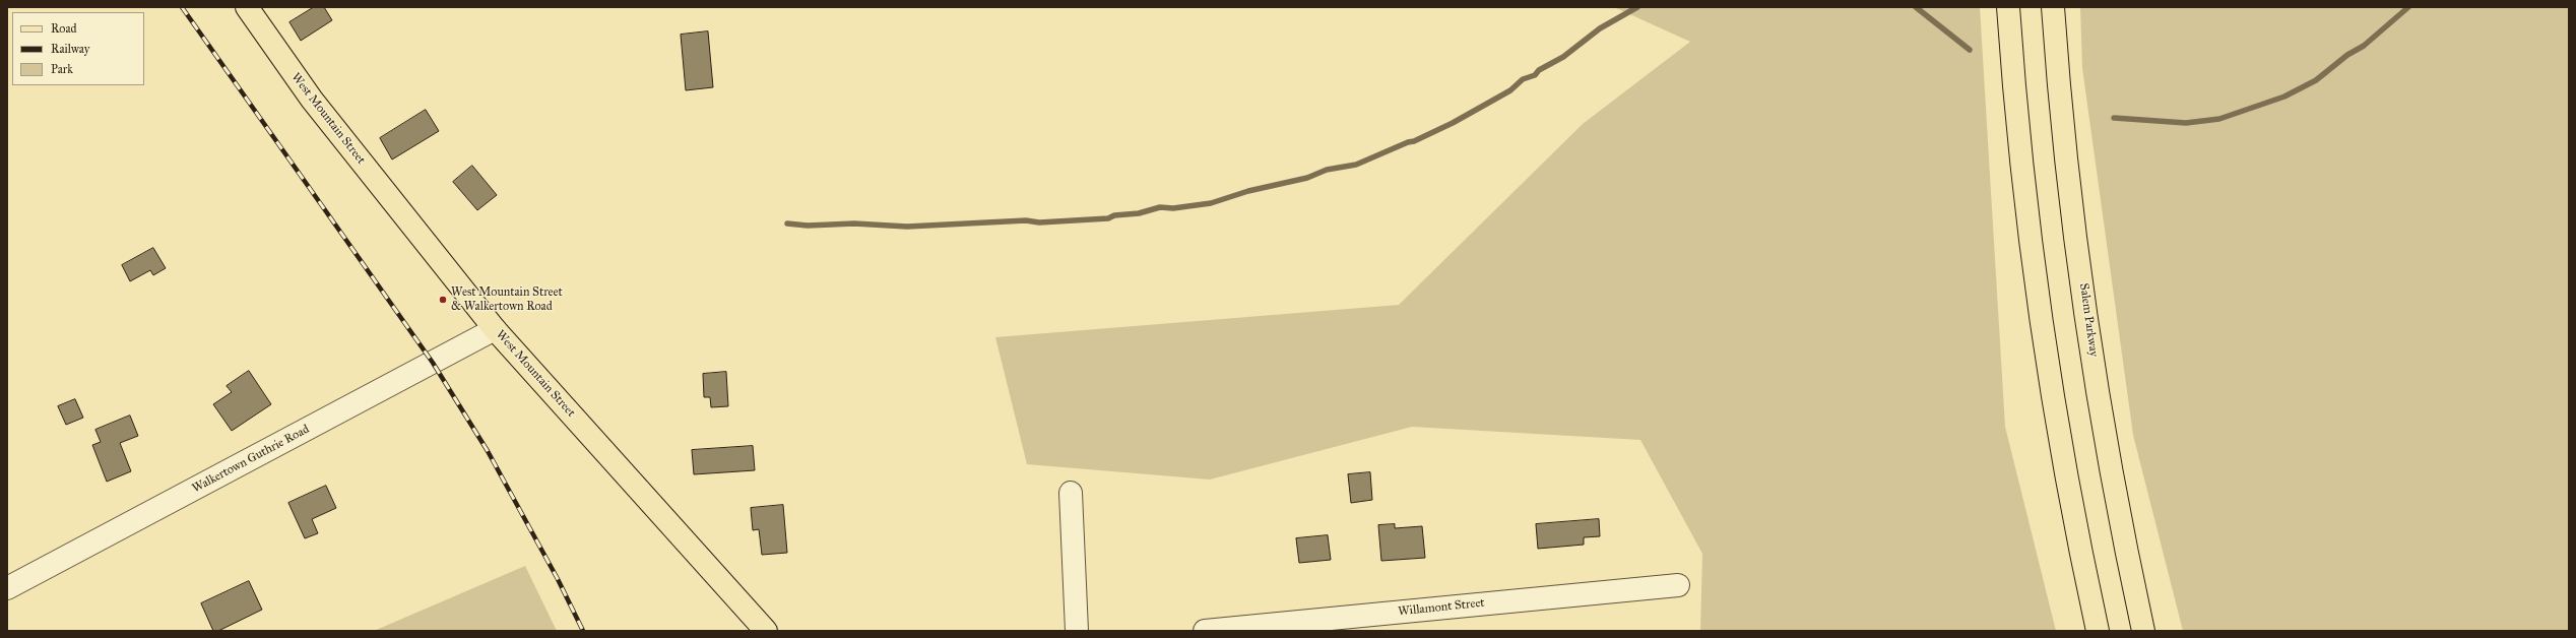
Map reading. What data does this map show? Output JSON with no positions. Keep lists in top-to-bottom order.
{
  "streets": {
    "main road": ["West Mountain Street", "Salem Parkway"],
    "street": ["Walkertown Guthrie Road", "Willamont Street"]
  },
  "crossings": [
    ["West Mountain Street", "Walkertown Guthrie Road"]
  ],
  "places": ["West Mountain Street & Walkertown Road"],
  "legend": ["Road", "Railway", "Park"]
}
